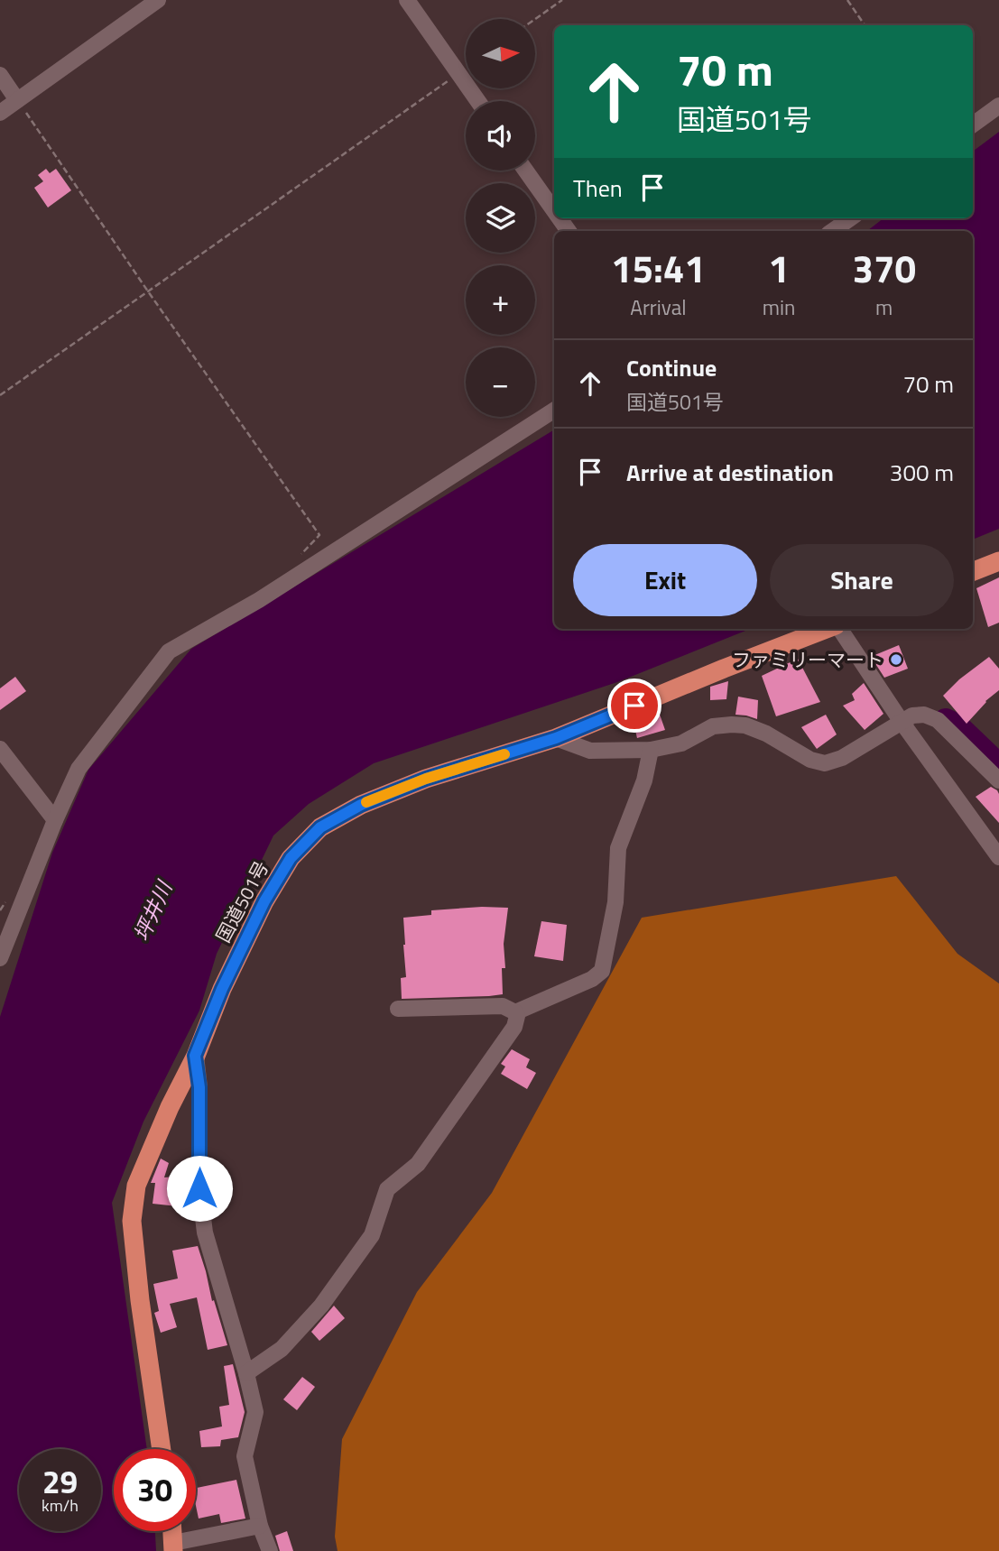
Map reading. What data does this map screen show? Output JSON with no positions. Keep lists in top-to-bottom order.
{
  "streets": {
    "highway": ["国道501号"]
  },
  "water": ["坪井川"],
  "places": ["ファミリーマート"],
  "north": "right",
  "page": {
    "map_buttons": ["+", "−"],
    "turn": ["70 m", "国道501号"],
    "then": "Then",
    "eta": [
      "15:41",
      "Arrival",
      "1",
      "min",
      "370",
      "m"
    ],
    "list": [
      {
        "name": "Continue",
        "note": "国道501号",
        "value": "70 m"
      },
      {
        "name": "Arrive at destination",
        "value": "300 m"
      }
    ],
    "buttons": ["Exit", "Share"],
    "speed": "29 km/h",
    "limit": "30"
  }
}
